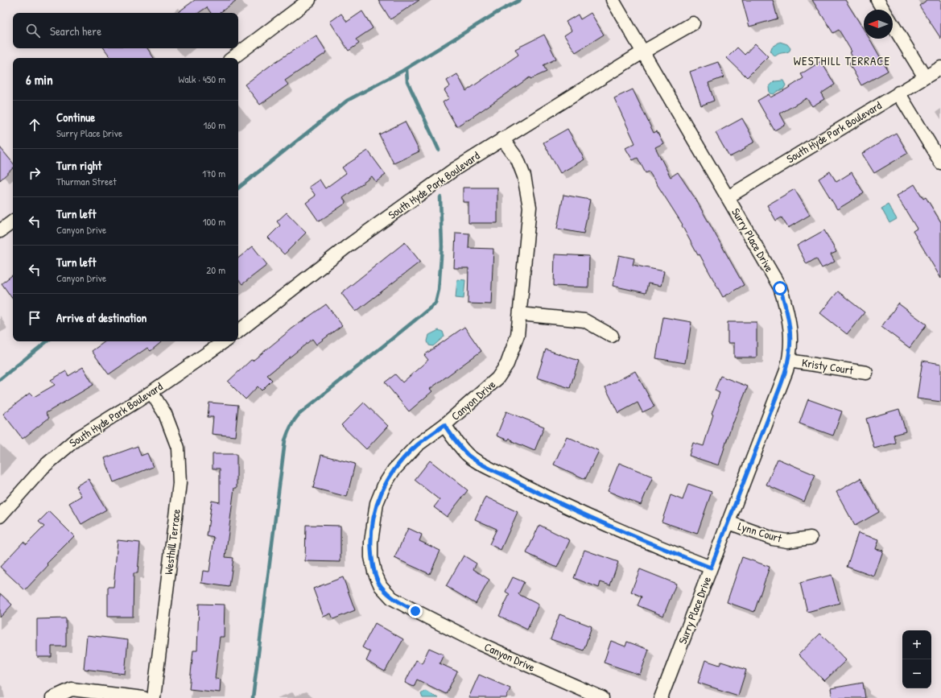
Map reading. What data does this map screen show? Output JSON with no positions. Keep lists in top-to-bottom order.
{
  "streets": {
    "street": [
      "South Hyde Park Boulevard",
      "Surry Place Drive",
      "Kristy Court",
      "Canyon Drive",
      "Lynn Court",
      "Westhill Terrace"
    ]
  },
  "crossings": [
    ["South Hyde Park Boulevard", "Surry Place Drive"],
    ["South Hyde Park Boulevard", "Canyon Drive"],
    ["South Hyde Park Boulevard", "Westhill Terrace"],
    ["Surry Place Drive", "Kristy Court"],
    ["Surry Place Drive", "Lynn Court"]
  ],
  "districts": ["WESTHILL TERRACE"],
  "north": "left",
  "page": {
    "search": "Search here",
    "heading": ["6 min", "Walk · 450 m"],
    "list": [
      ["Continue", "Surry Place Drive", "160 m"],
      ["Turn right", "Thurman Street", "170 m"],
      ["Turn left", "Canyon Drive", "100 m"],
      ["Turn left", "Canyon Drive", "20 m"],
      "Arrive at destination"
    ],
    "map_buttons": ["+", "−"]
  }
}
